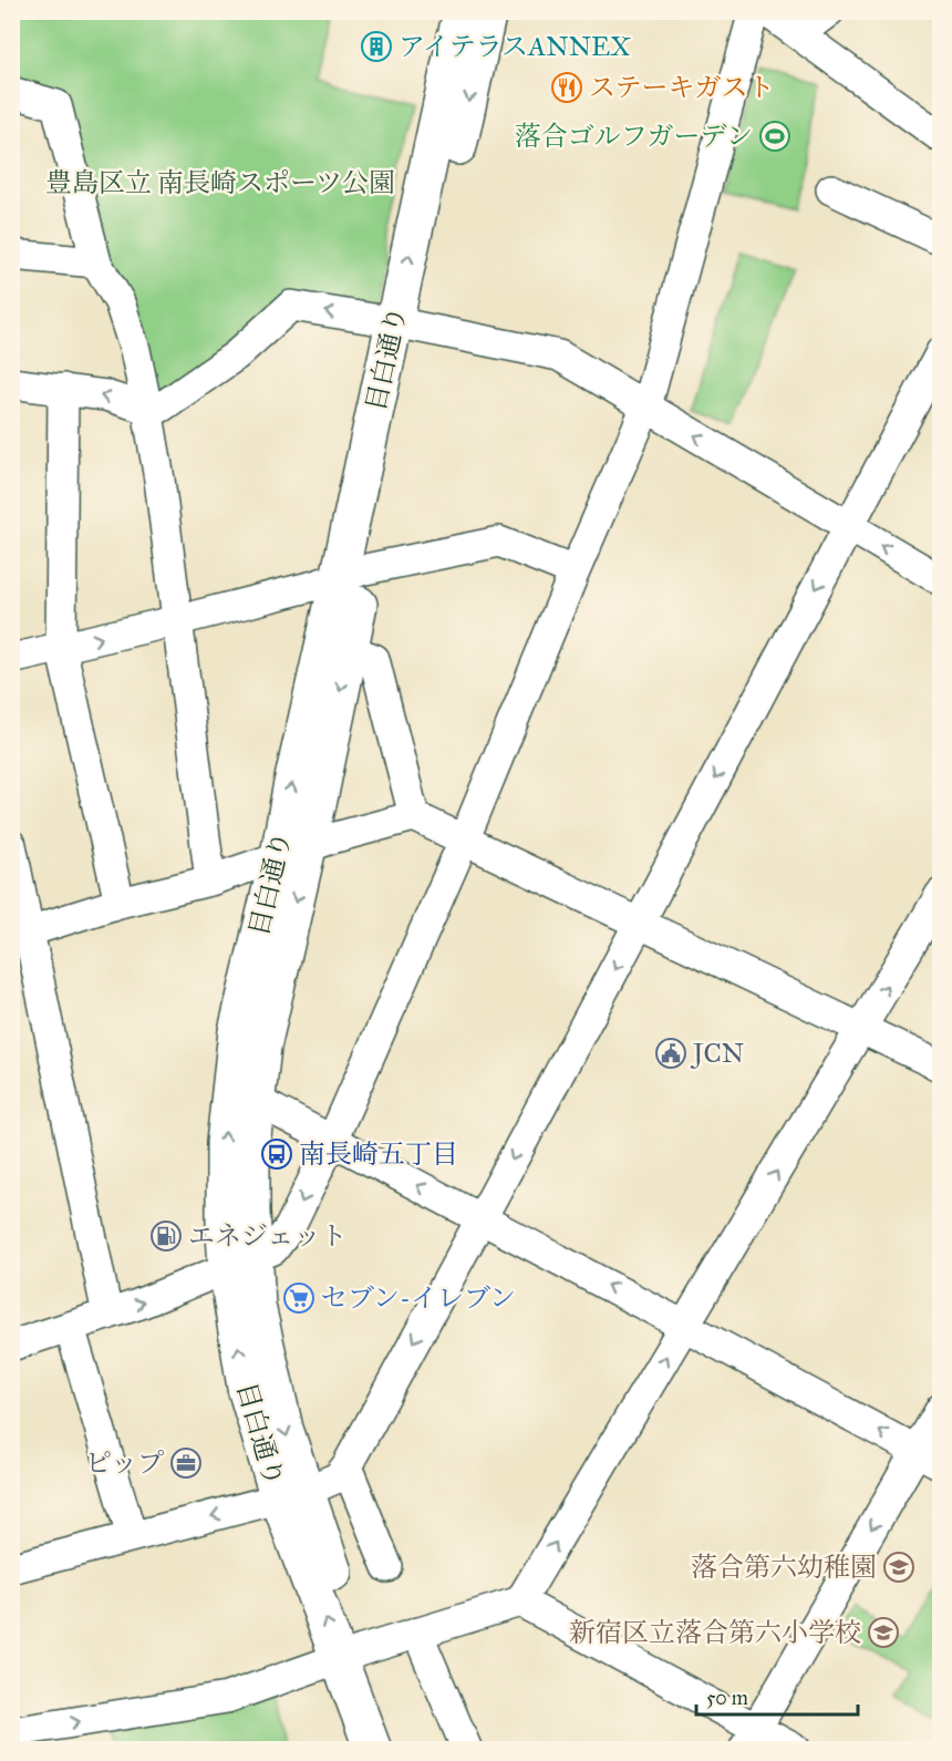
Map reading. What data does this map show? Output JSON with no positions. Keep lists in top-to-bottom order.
{
  "streets": {
    "main road": ["目白通り"]
  },
  "parks": ["豊島区立 南長崎スポーツ公園"],
  "places": {
    "building": ["アイテラスANNEX"],
    "restaurant": ["ステーキガスト"],
    "sports": ["落合ゴルフガーデン"],
    "public building": ["JCN"],
    "bus stop": ["南長崎五丁目"],
    "fuel station": ["エネジェット"],
    "supermarket": ["セブン-イレブン"],
    "office": ["ピップ"],
    "school or university": ["落合第六幼稚園", "新宿区立落合第六小学校"]
  },
  "scale_bar": "50 m"
}
